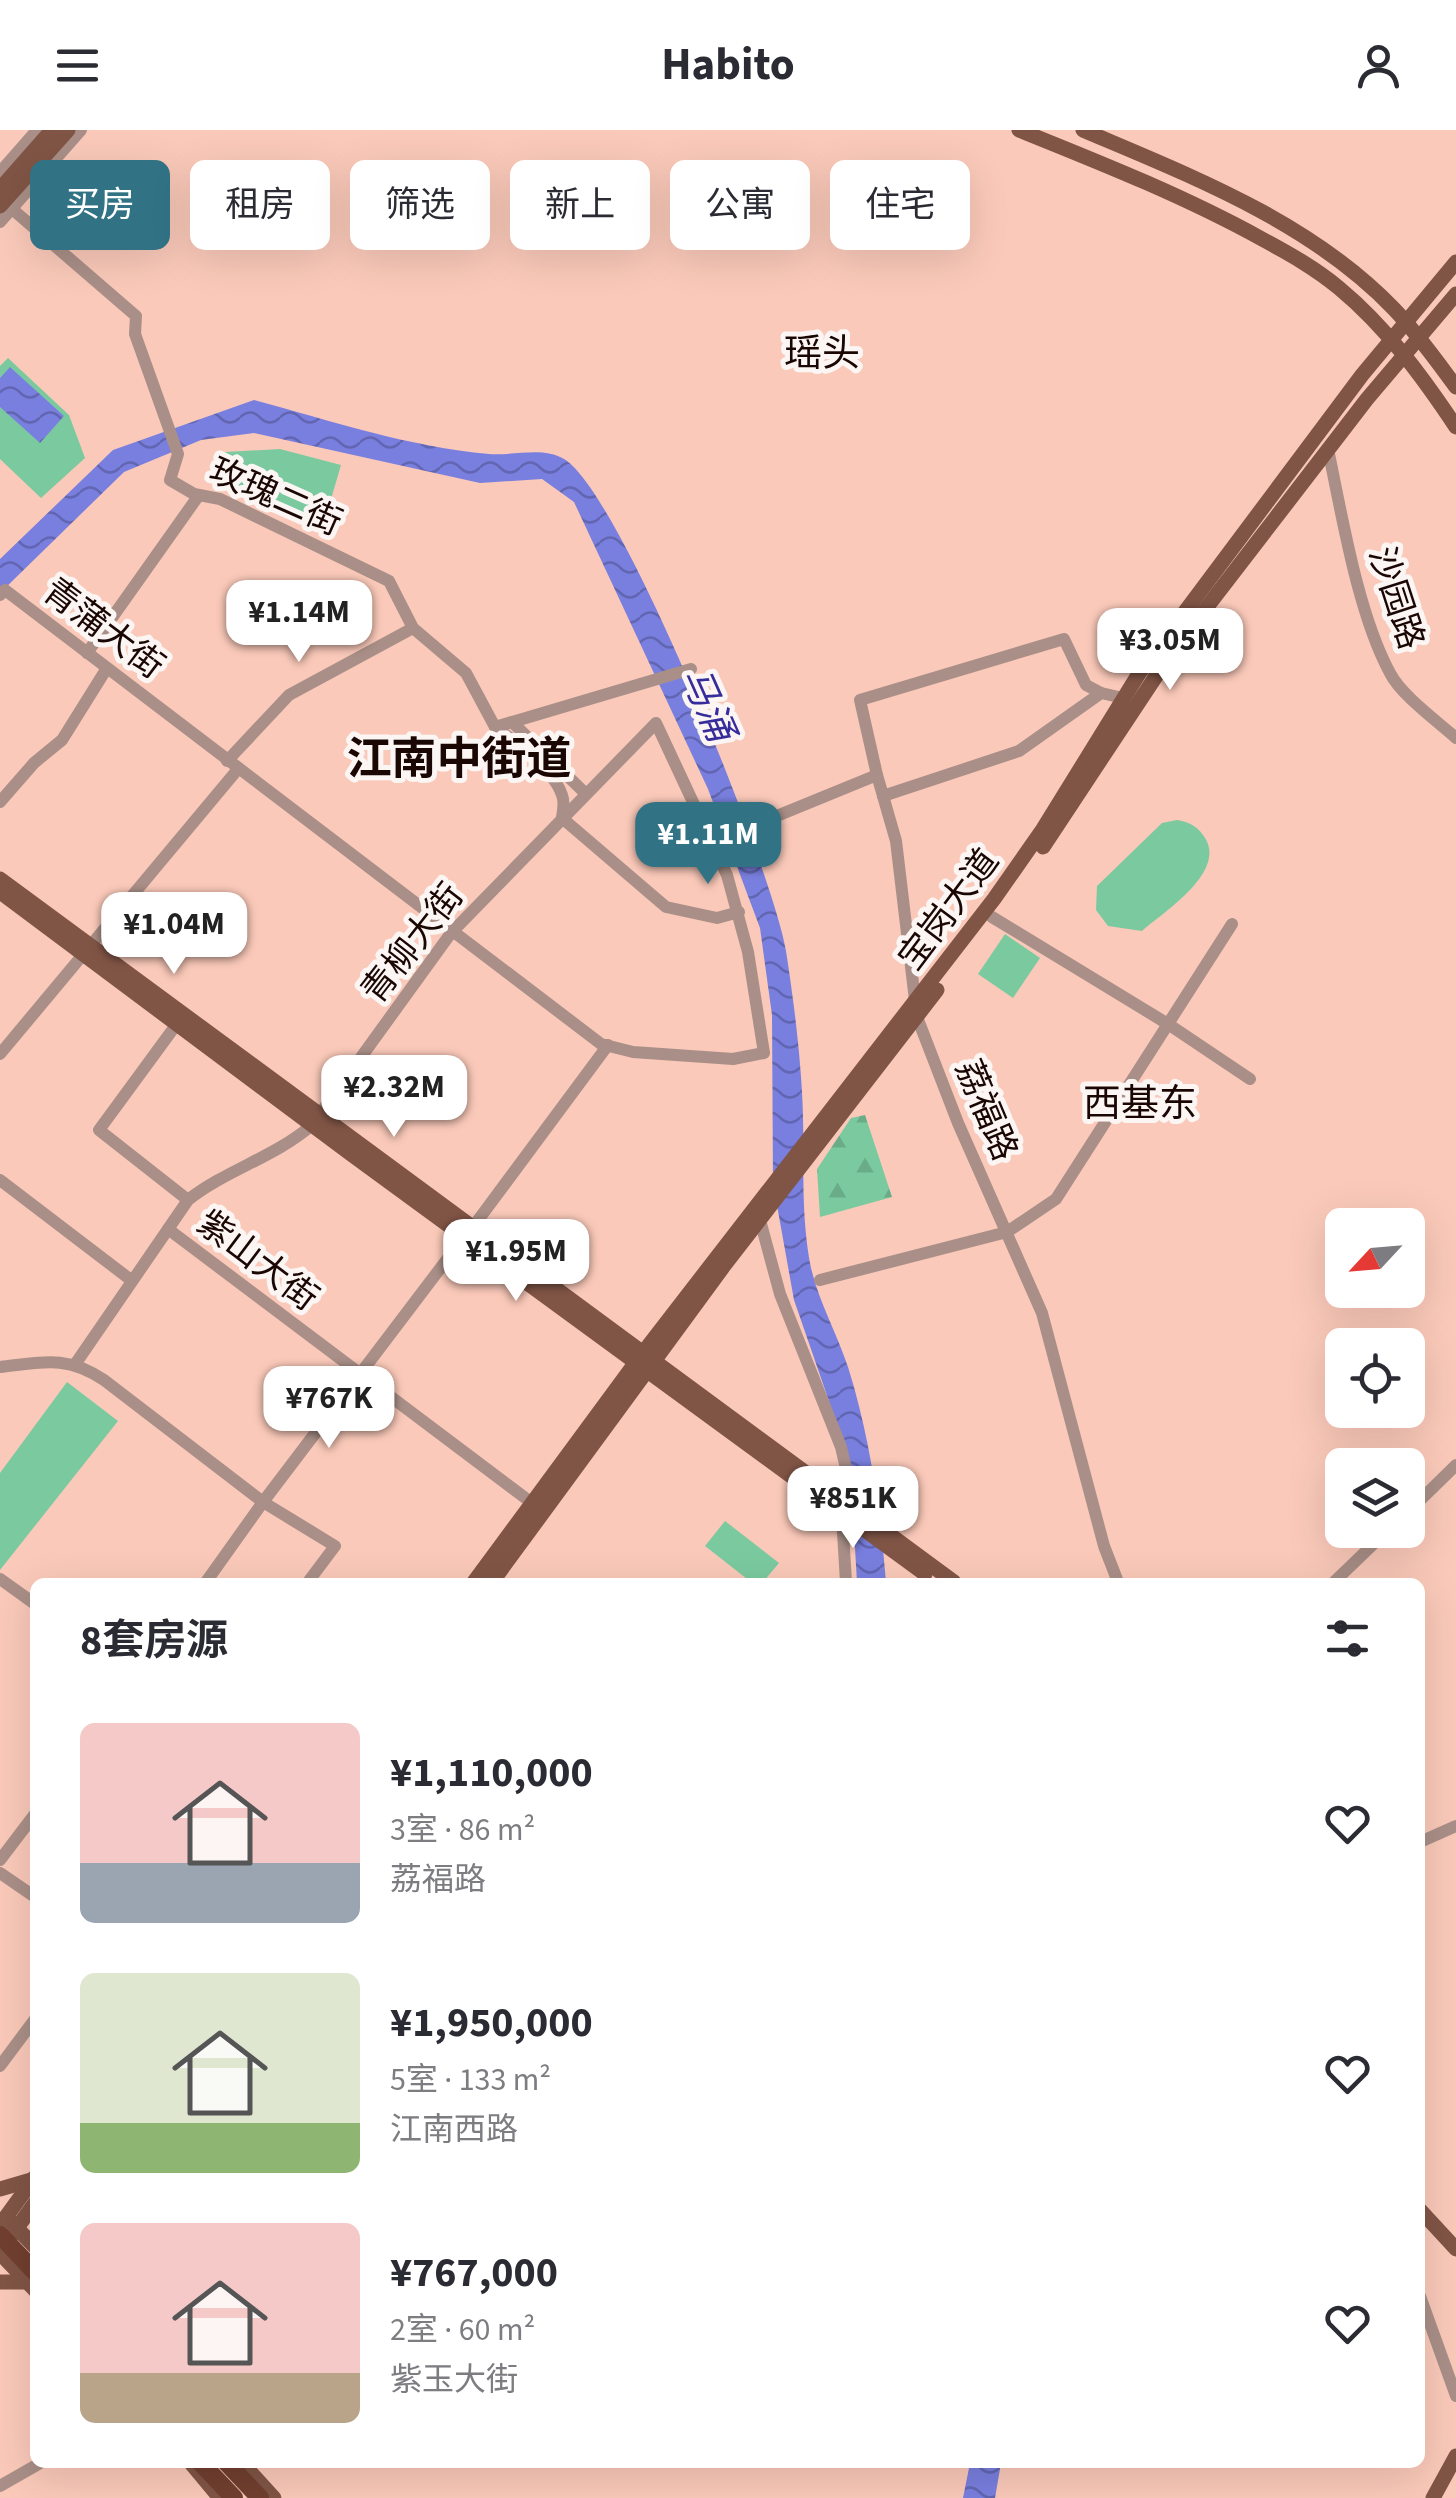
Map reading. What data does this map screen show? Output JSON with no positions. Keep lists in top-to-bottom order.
{
  "streets": {
    "main road": ["宝岗大道"],
    "street": [
      "玫瑰二街",
      "沙园路",
      "青蒲大街",
      "青柳大街",
      "荔福路",
      "紫山大街"
    ]
  },
  "crossings": [
    ["沙园路", "宝岗大道"],
    ["青蒲大街", "青柳大街"],
    ["宝岗大道", "荔福路"],
    ["宝岗大道", "紫山大街"],
    ["青柳大街", "紫山大街"]
  ],
  "districts": ["瑶头", "江南中街道", "西基东"],
  "water": ["马涌"],
  "north": "bottom left",
  "page": {
    "header": "Habito",
    "chip": [
      "买房",
      "租房",
      "筛选",
      "新上",
      "公寓",
      "住宅"
    ],
    "price": [
      "¥1.14M",
      "¥3.05M",
      "¥1.11M",
      "¥1.04M",
      "¥2.32M",
      "¥1.95M",
      "¥767K",
      "¥851K"
    ],
    "heading": "8套房源",
    "list": [
      {
        "name": "¥1,110,000",
        "note": "3室 · 86 m² · 荔福路"
      },
      {
        "name": "¥1,950,000",
        "note": "5室 · 133 m² · 江南西路"
      },
      {
        "name": "¥767,000",
        "note": "2室 · 60 m² · 紫玉大街"
      }
    ]
  }
}
